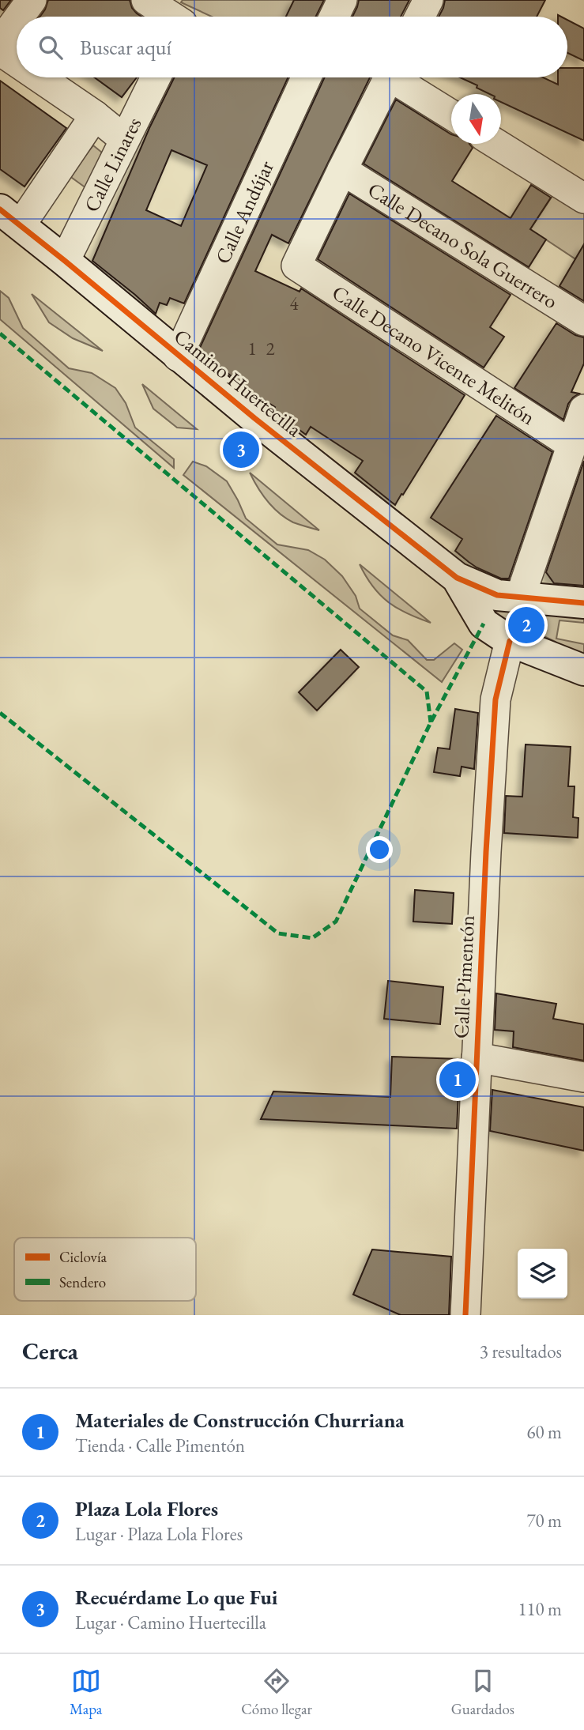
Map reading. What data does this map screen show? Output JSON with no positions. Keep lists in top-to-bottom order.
{
  "streets": {
    "street": [
      "Calle Linares",
      "Calle Andújar",
      "Calle Decano Sola Guerrero",
      "Calle Decano Vicente Melitón",
      "Camino Huertecilla",
      "Calle Pimentón"
    ]
  },
  "crossings": [
    ["Calle Linares", "Camino Huertecilla"],
    ["Calle Andújar", "Camino Huertecilla"],
    ["Calle Decano Sola Guerrero", "Calle Decano Vicente Melitón"]
  ],
  "house_numbers": ["4", "1", "2"],
  "legend": ["Ciclovía", "Sendero"],
  "north": "bottom",
  "page": {
    "search": "Buscar aquí",
    "pins": ["3", "2", "1"],
    "heading": ["Cerca", "3 resultados"],
    "list": [
      {
        "mark": "1",
        "name": "Materiales de Construcción Churriana",
        "note": "Tienda · Calle Pimentón",
        "value": "60 m"
      },
      {
        "mark": "2",
        "name": "Plaza Lola Flores",
        "note": "Lugar · Plaza Lola Flores",
        "value": "70 m"
      },
      {
        "mark": "3",
        "name": "Recuérdame Lo que Fui",
        "note": "Lugar · Camino Huertecilla",
        "value": "110 m"
      }
    ],
    "nav": ["Mapa", "Cómo llegar", "Guardados"]
  }
}
